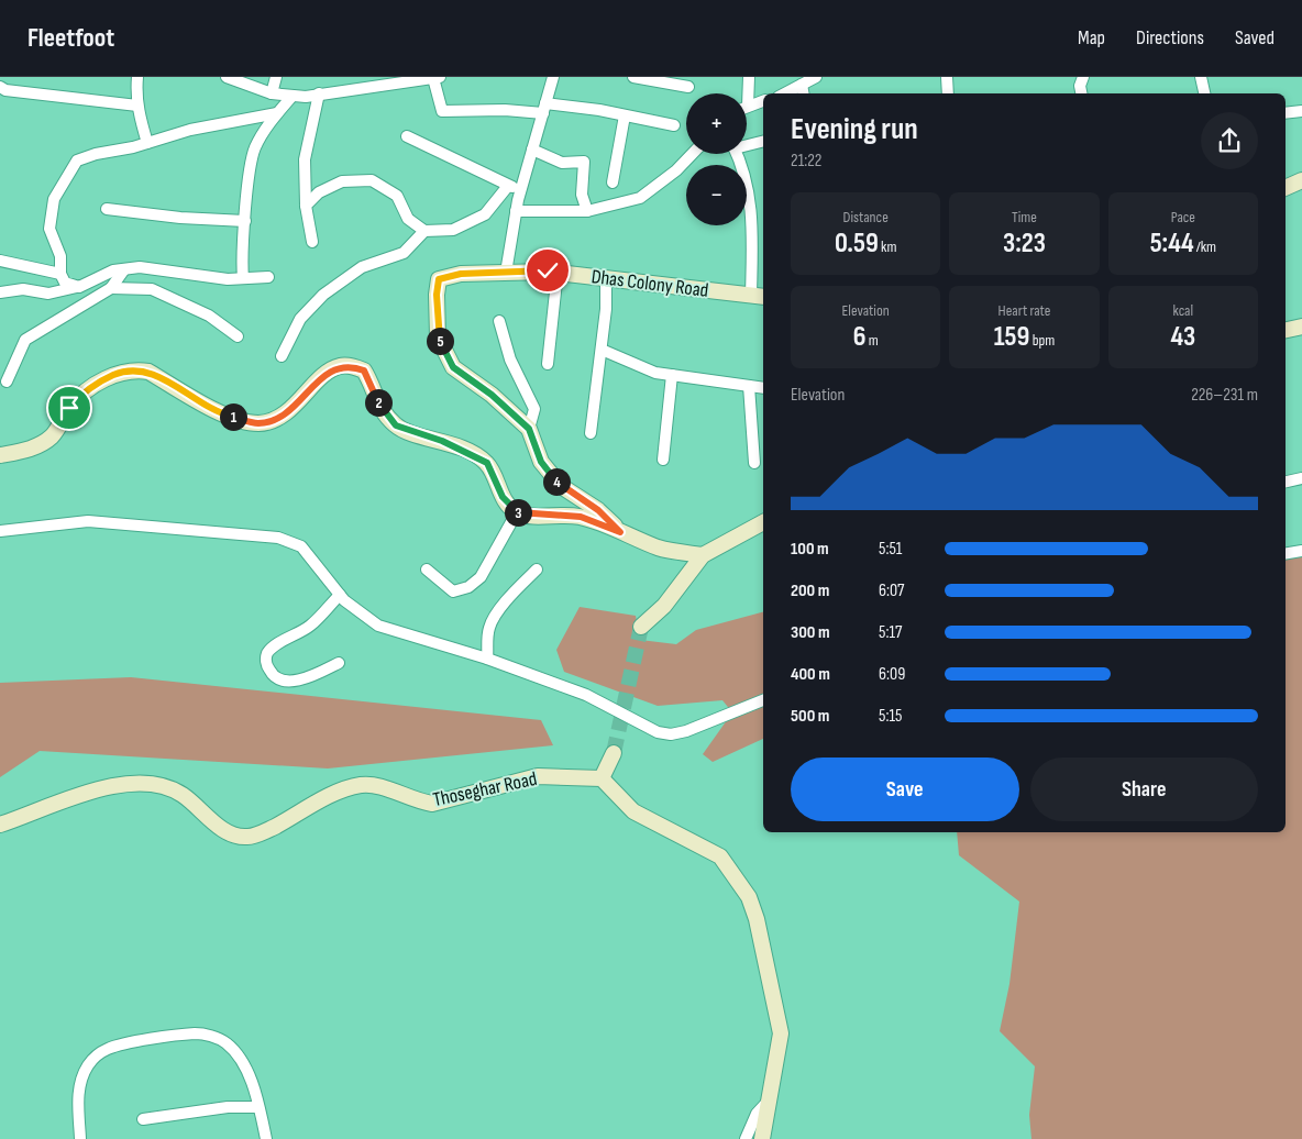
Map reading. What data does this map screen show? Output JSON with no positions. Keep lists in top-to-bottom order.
{
  "streets": {
    "main road": ["Dhas Colony Road", "Thoseghar Road"]
  },
  "page": {
    "header": "Fleetfoot",
    "nav": ["Map", "Directions", "Saved"],
    "map_buttons": ["+", "−"],
    "heading": ["Evening run", "21:22"],
    "stats": [
      ["Distance", "0.59 km"],
      ["Time", "3:23"],
      ["Pace", "5:44 /km"],
      ["Elevation", "6 m"],
      ["Heart rate", "159 bpm"],
      ["kcal", "43"]
    ],
    "pins": [
      "5",
      "2",
      "1",
      "4",
      "3"
    ],
    "chart": ["Elevation", "226–231 m"],
    "list": [
      {
        "name": "100 m",
        "note": "5:51"
      },
      {
        "name": "200 m",
        "note": "6:07"
      },
      {
        "name": "300 m",
        "note": "5:17"
      },
      {
        "name": "400 m",
        "note": "6:09"
      },
      {
        "name": "500 m",
        "note": "5:15"
      }
    ],
    "buttons": ["Save", "Share"]
  }
}
